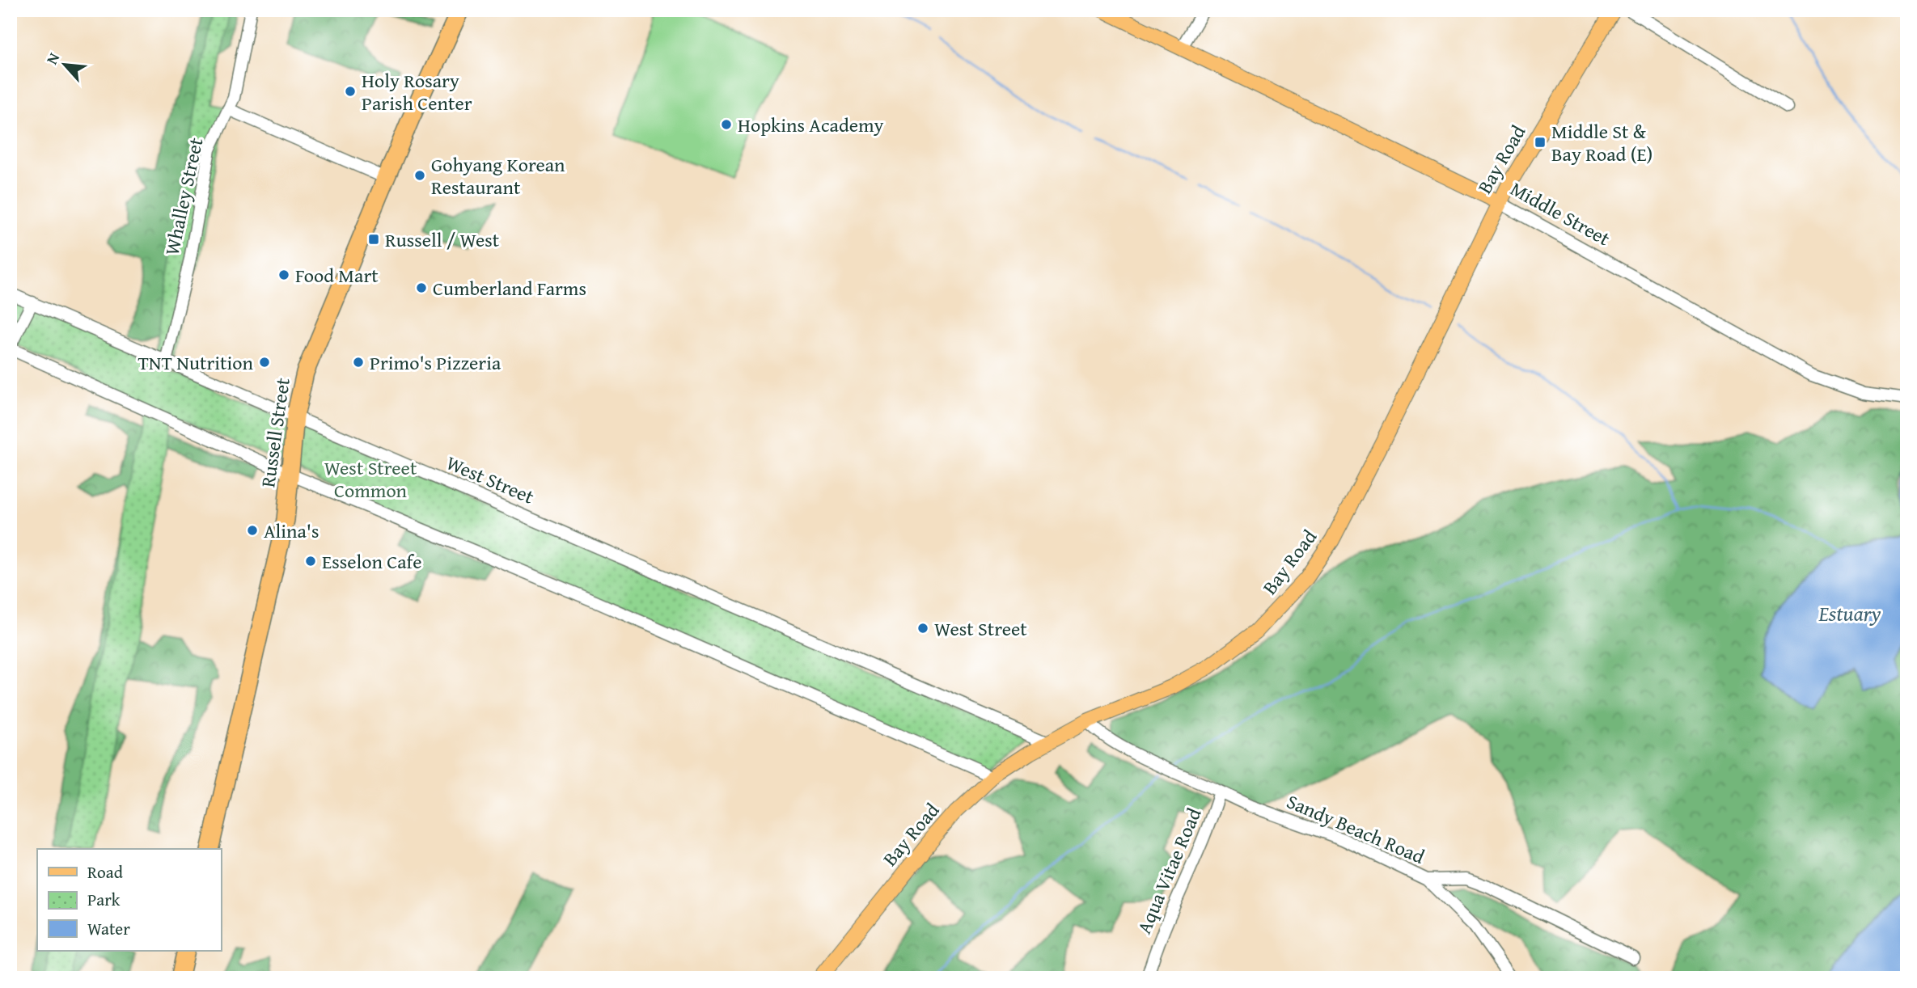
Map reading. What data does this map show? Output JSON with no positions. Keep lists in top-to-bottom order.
{
  "streets": {
    "highway": ["Russell Street"],
    "main road": ["Bay Road", "Middle Street"],
    "street": [
      "Whalley Street",
      "West Street",
      "Sandy Beach Road",
      "Aqua Vitae Road"
    ]
  },
  "crossings": [
    ["Bay Road", "Middle Street"],
    ["Bay Road", "West Street"],
    ["Bay Road", "Aqua Vitae Road"],
    ["Whalley Street", "West Street"],
    ["Russell Street", "West Street"],
    ["Sandy Beach Road", "Aqua Vitae Road"]
  ],
  "water": ["Estuary"],
  "parks": ["West Street Common"],
  "places": {
    "other": [
      "Holy Rosary Parish Center",
      "Hopkins Academy",
      "Gohyang Korean Restaurant",
      "Food Mart",
      "Cumberland Farms",
      "TNT Nutrition",
      "Primo's Pizzeria",
      "Alina's",
      "Esselon Cafe",
      "West Street"
    ],
    "transit": ["Middle St & Bay Road (E)", "Russell / West"]
  },
  "legend": ["Road", "Park", "Water"],
  "north": "top left"
}
